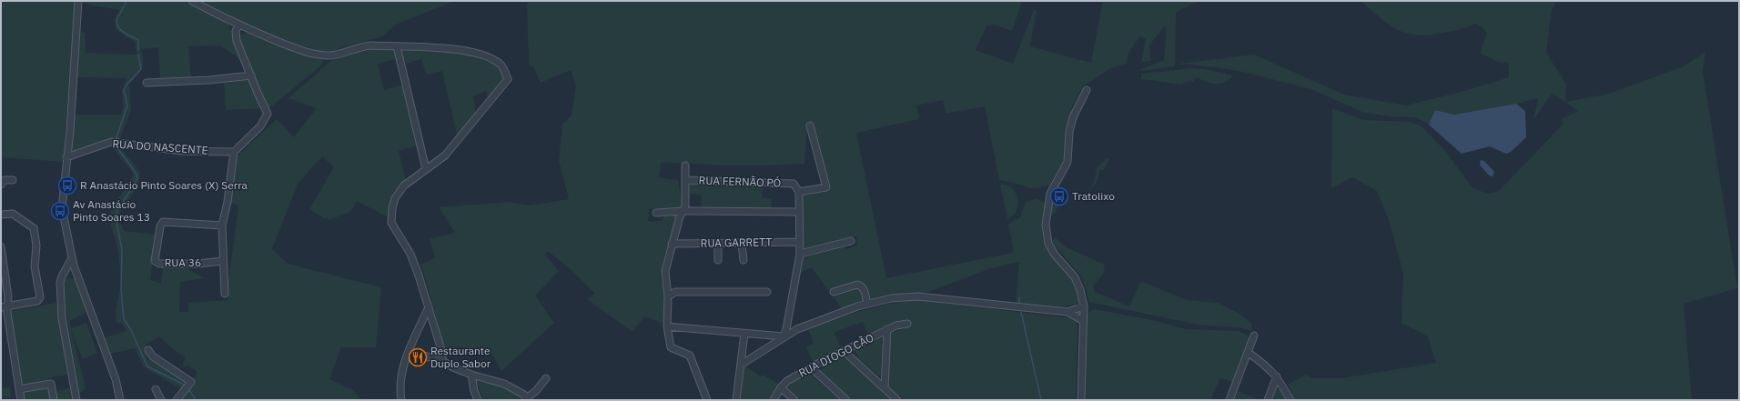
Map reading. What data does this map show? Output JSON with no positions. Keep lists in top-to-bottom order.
{
  "streets": {
    "street": [
      "RUA DO NASCENTE",
      "RUA FERNÃO PÓ",
      "RUA GARRETT",
      "RUA 36",
      "RUA DIOGO CÃO"
    ]
  },
  "places": {
    "bus stop": ["R Anastácio Pinto Soares (X) Serra", "Tratolixo", "Av Anastácio Pinto Soares 13"],
    "restaurant": ["Restaurante Duplo Sabor"]
  }
}
